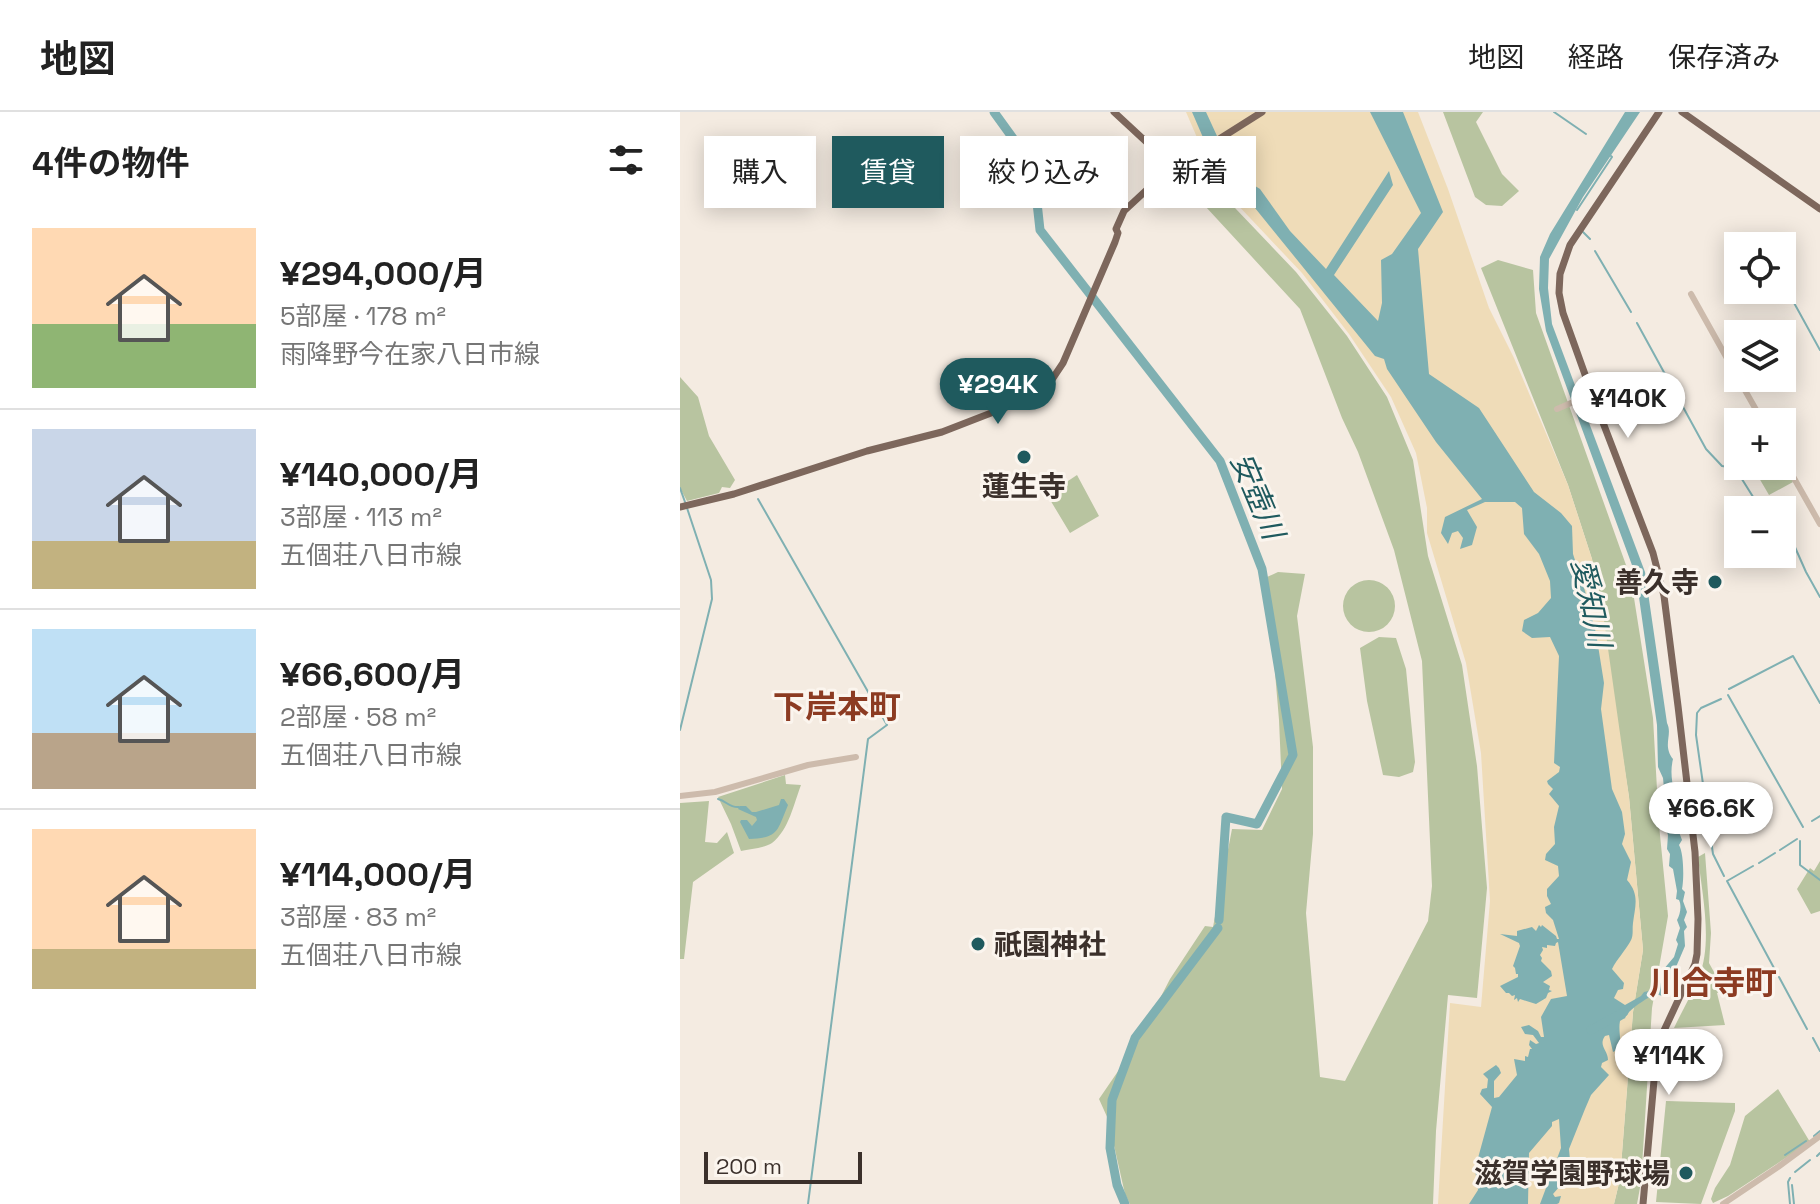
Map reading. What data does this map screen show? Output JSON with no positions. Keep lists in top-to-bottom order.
{
  "districts": ["下岸本町", "川合寺町"],
  "water": ["安壺川", "愛知川"],
  "places": [
    "蓮生寺",
    "善久寺",
    "祇園神社",
    "滋賀学園野球場"
  ],
  "scale_bar": "200 m",
  "page": {
    "header": "地図",
    "nav": ["地図", "経路", "保存済み"],
    "heading": "4件の物件",
    "chip": [
      "購入",
      "賃貸",
      "絞り込み",
      "新着"
    ],
    "list": [
      {
        "name": "¥294,000/月",
        "note": "5部屋 · 178 m² · 雨降野今在家八日市線"
      },
      {
        "name": "¥140,000/月",
        "note": "3部屋 · 113 m² · 五個荘八日市線"
      },
      {
        "name": "¥66,600/月",
        "note": "2部屋 · 58 m² · 五個荘八日市線"
      },
      {
        "name": "¥114,000/月",
        "note": "3部屋 · 83 m² · 五個荘八日市線"
      }
    ],
    "map_buttons": ["+", "−"],
    "price": [
      "¥294K",
      "¥140K",
      "¥66.6K",
      "¥114K"
    ],
    "scale": "200 m"
  }
}
